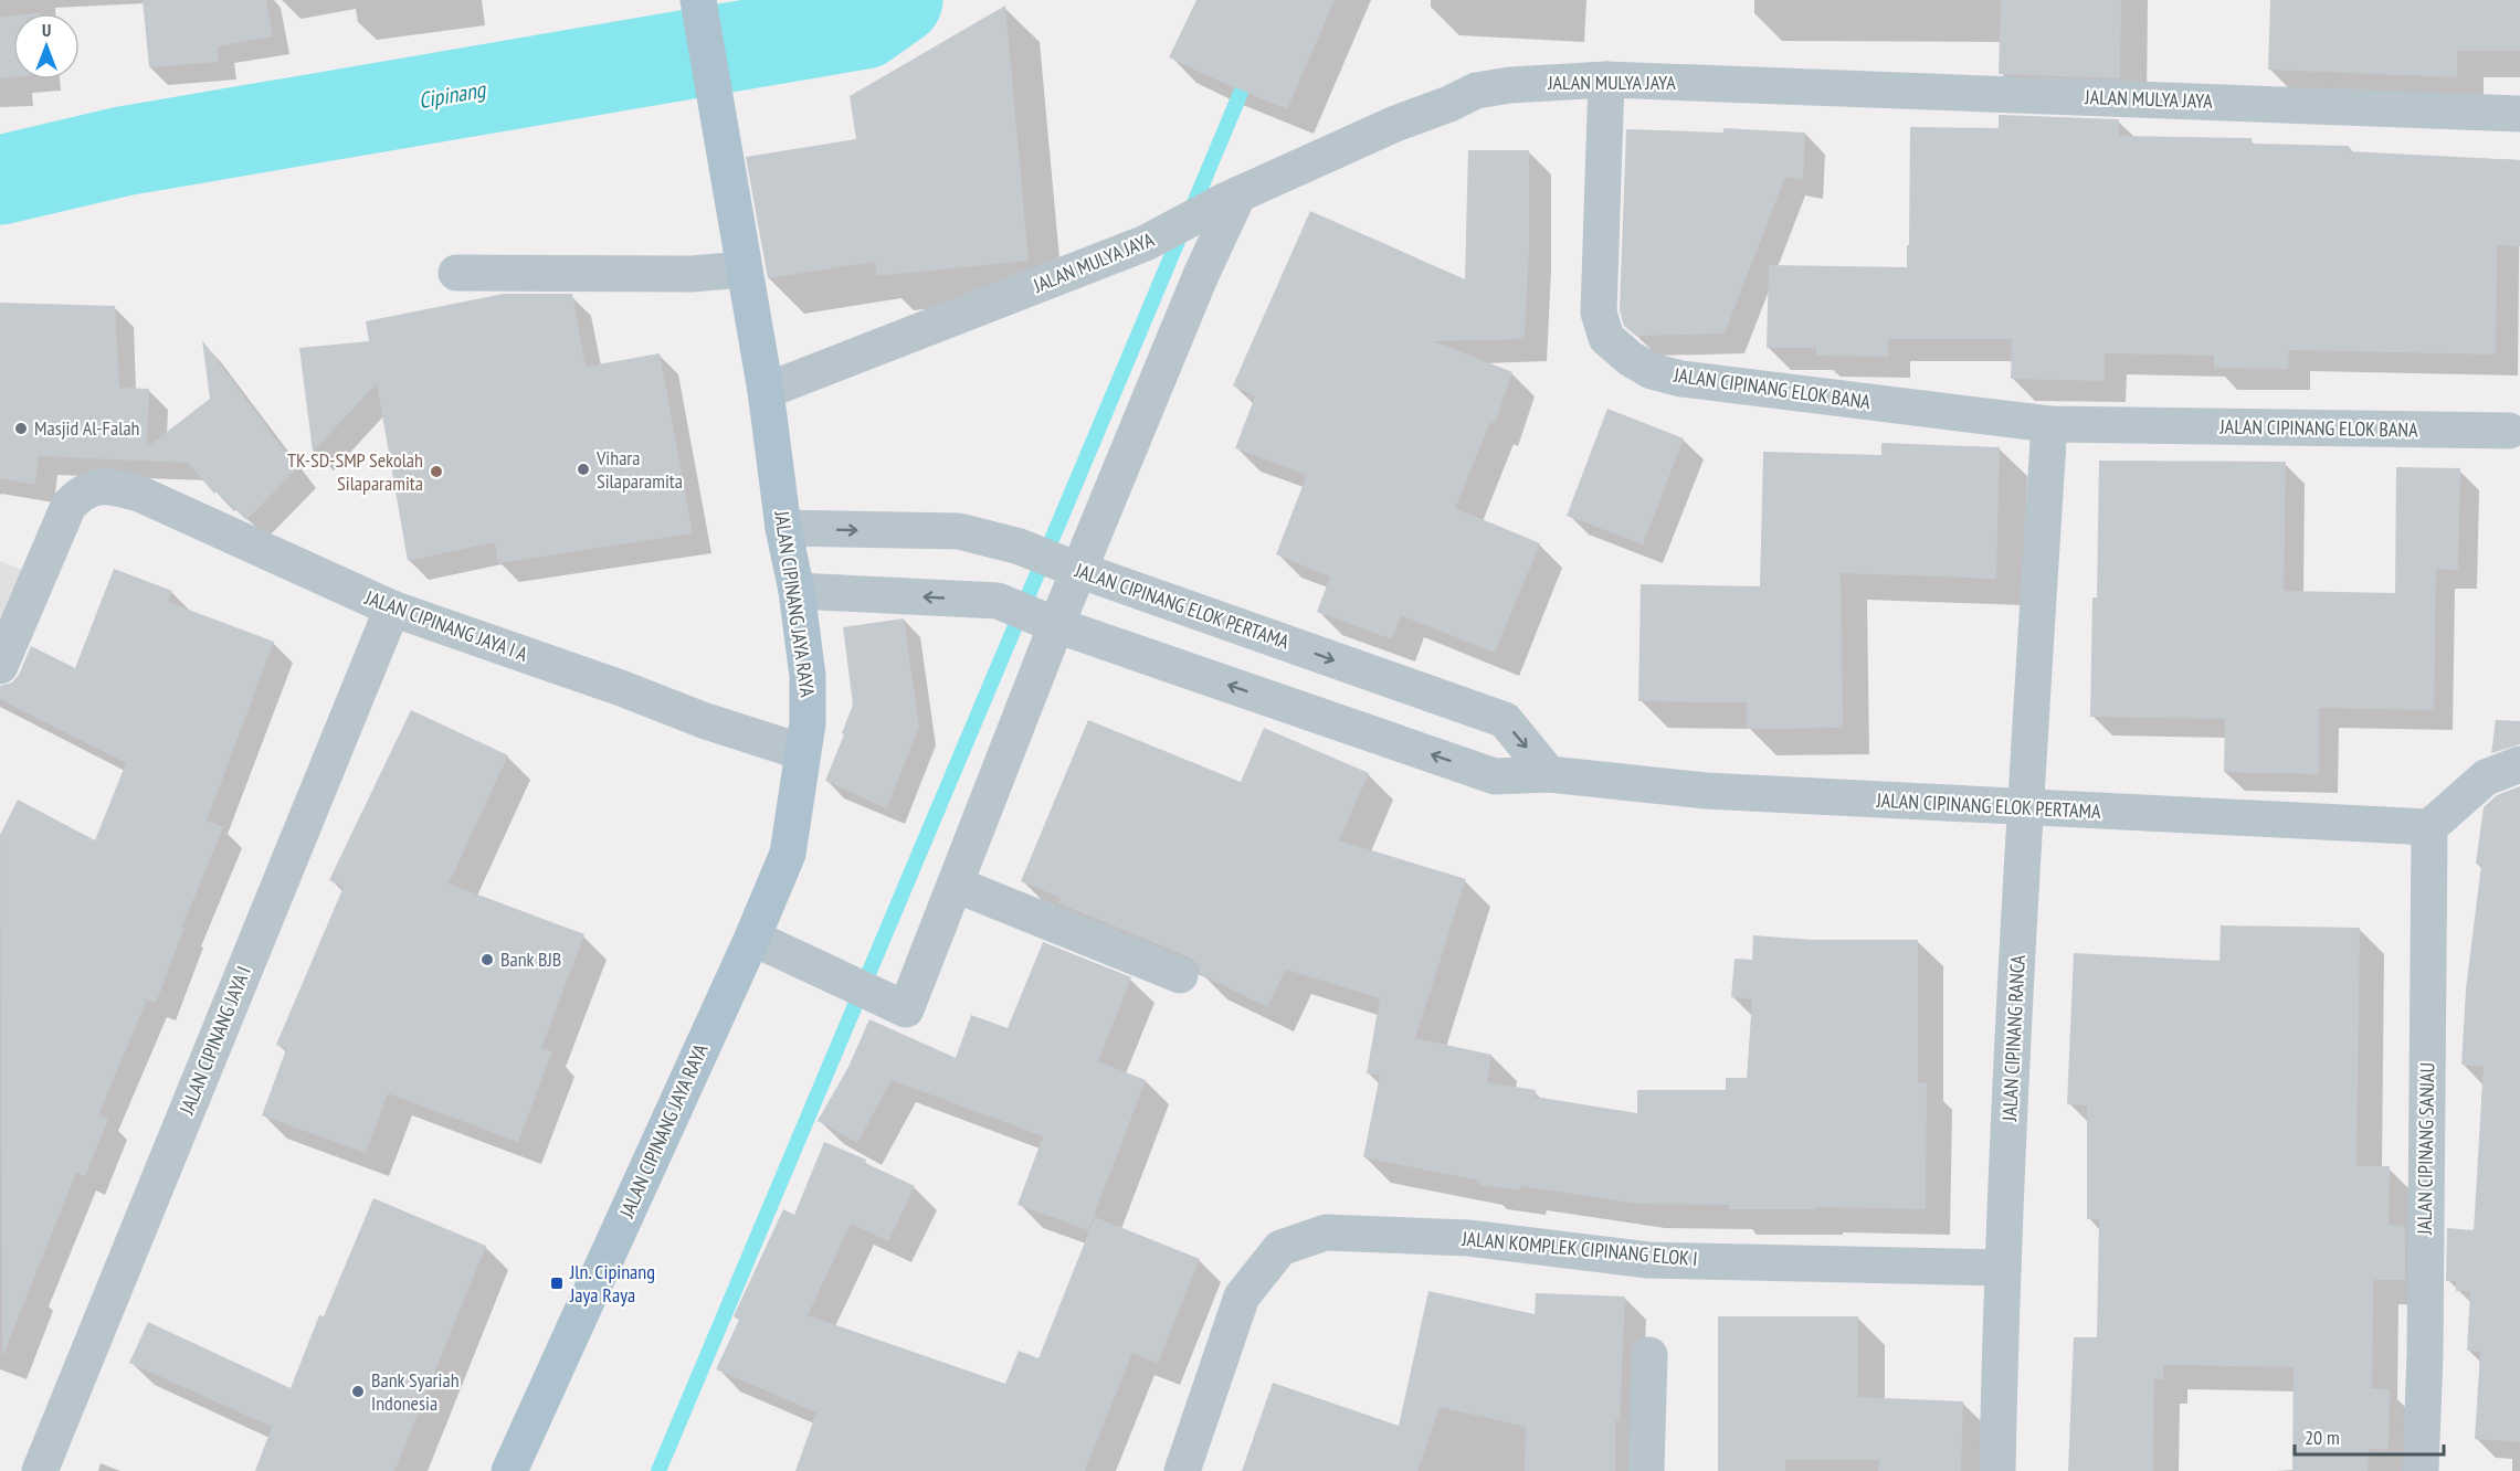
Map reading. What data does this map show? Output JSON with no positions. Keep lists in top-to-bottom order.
{
  "streets": {
    "main road": ["JALAN CIPINANG JAYA RAYA"],
    "street": [
      "JALAN MULYA JAYA",
      "JALAN CIPINANG ELOK BANA",
      "JALAN CIPINANG ELOK PERTAMA",
      "JALAN CIPINANG JAYA I A",
      "JALAN CIPINANG RANCA",
      "JALAN CIPINANG JAYA I",
      "JALAN CIPINANG SANJAU",
      "JALAN KOMPLEK CIPINANG ELOK I"
    ]
  },
  "crossings": [
    ["JALAN MULYA JAYA", "JALAN CIPINANG ELOK BANA"],
    ["JALAN MULYA JAYA", "JALAN CIPINANG JAYA RAYA"],
    ["JALAN CIPINANG JAYA RAYA", "JALAN CIPINANG ELOK PERTAMA"],
    ["JALAN CIPINANG JAYA RAYA", "JALAN CIPINANG JAYA I A"],
    ["JALAN CIPINANG ELOK PERTAMA", "JALAN CIPINANG RANCA"],
    ["JALAN CIPINANG ELOK PERTAMA", "JALAN CIPINANG SANJAU"],
    ["JALAN CIPINANG JAYA I A", "JALAN CIPINANG JAYA I"],
    ["JALAN CIPINANG RANCA", "JALAN KOMPLEK CIPINANG ELOK I"]
  ],
  "water": ["Cipinang"],
  "places": {
    "other": [
      "Masjid Al-Falah",
      "Vihara Silaparamita",
      "TK-SD-SMP Sekolah Silaparamita",
      "Bank BJB",
      "Bank Syariah Indonesia"
    ],
    "transit": ["Jln. Cipinang Jaya Raya"]
  },
  "scale_bar": "20 m",
  "north": "top"
}
